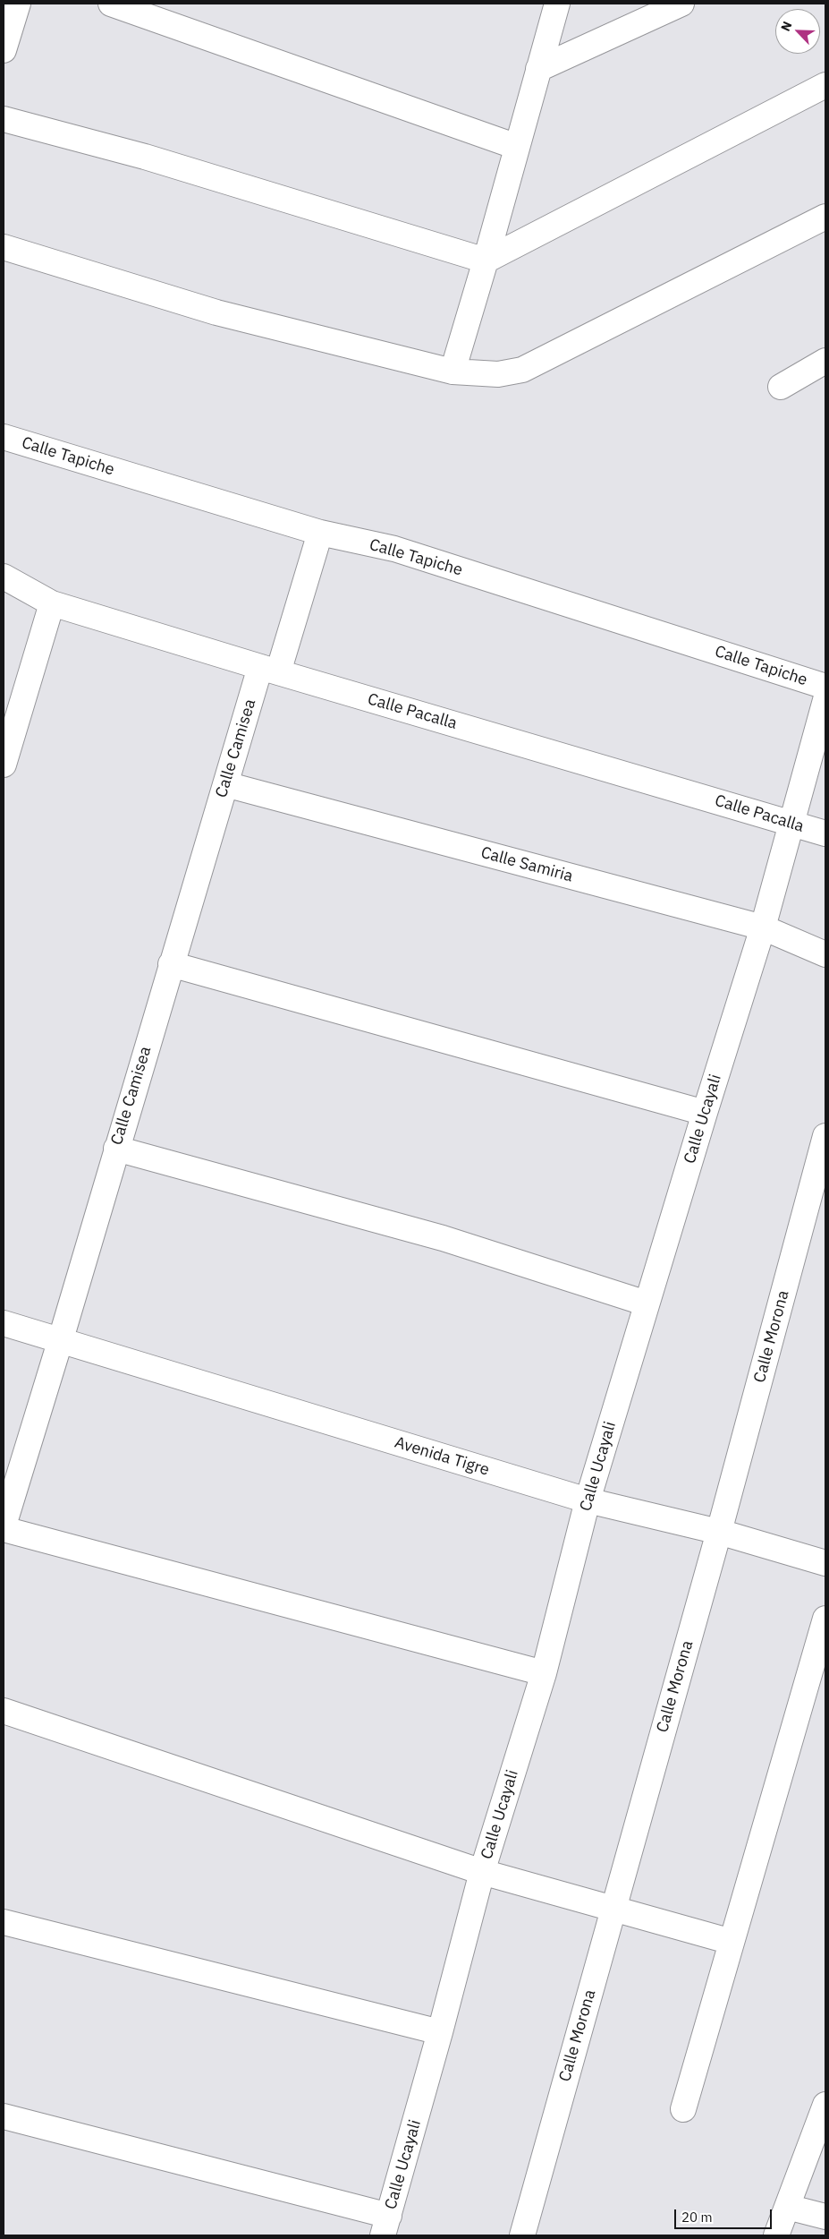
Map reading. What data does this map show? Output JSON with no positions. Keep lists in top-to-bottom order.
{
  "streets": {
    "street": [
      "Calle Tapiche",
      "Calle Pacalla",
      "Calle Camisea",
      "Calle Samiria",
      "Calle Ucayali",
      "Calle Morona",
      "Avenida Tigre"
    ]
  },
  "crossings": [
    ["Calle Tapiche", "Calle Camisea"],
    ["Calle Pacalla", "Calle Camisea"],
    ["Calle Pacalla", "Calle Ucayali"],
    ["Calle Camisea", "Calle Samiria"],
    ["Calle Camisea", "Avenida Tigre"],
    ["Calle Samiria", "Calle Ucayali"],
    ["Calle Ucayali", "Avenida Tigre"],
    ["Calle Morona", "Avenida Tigre"]
  ],
  "scale_bar": "20 m",
  "north": "top left"
}
